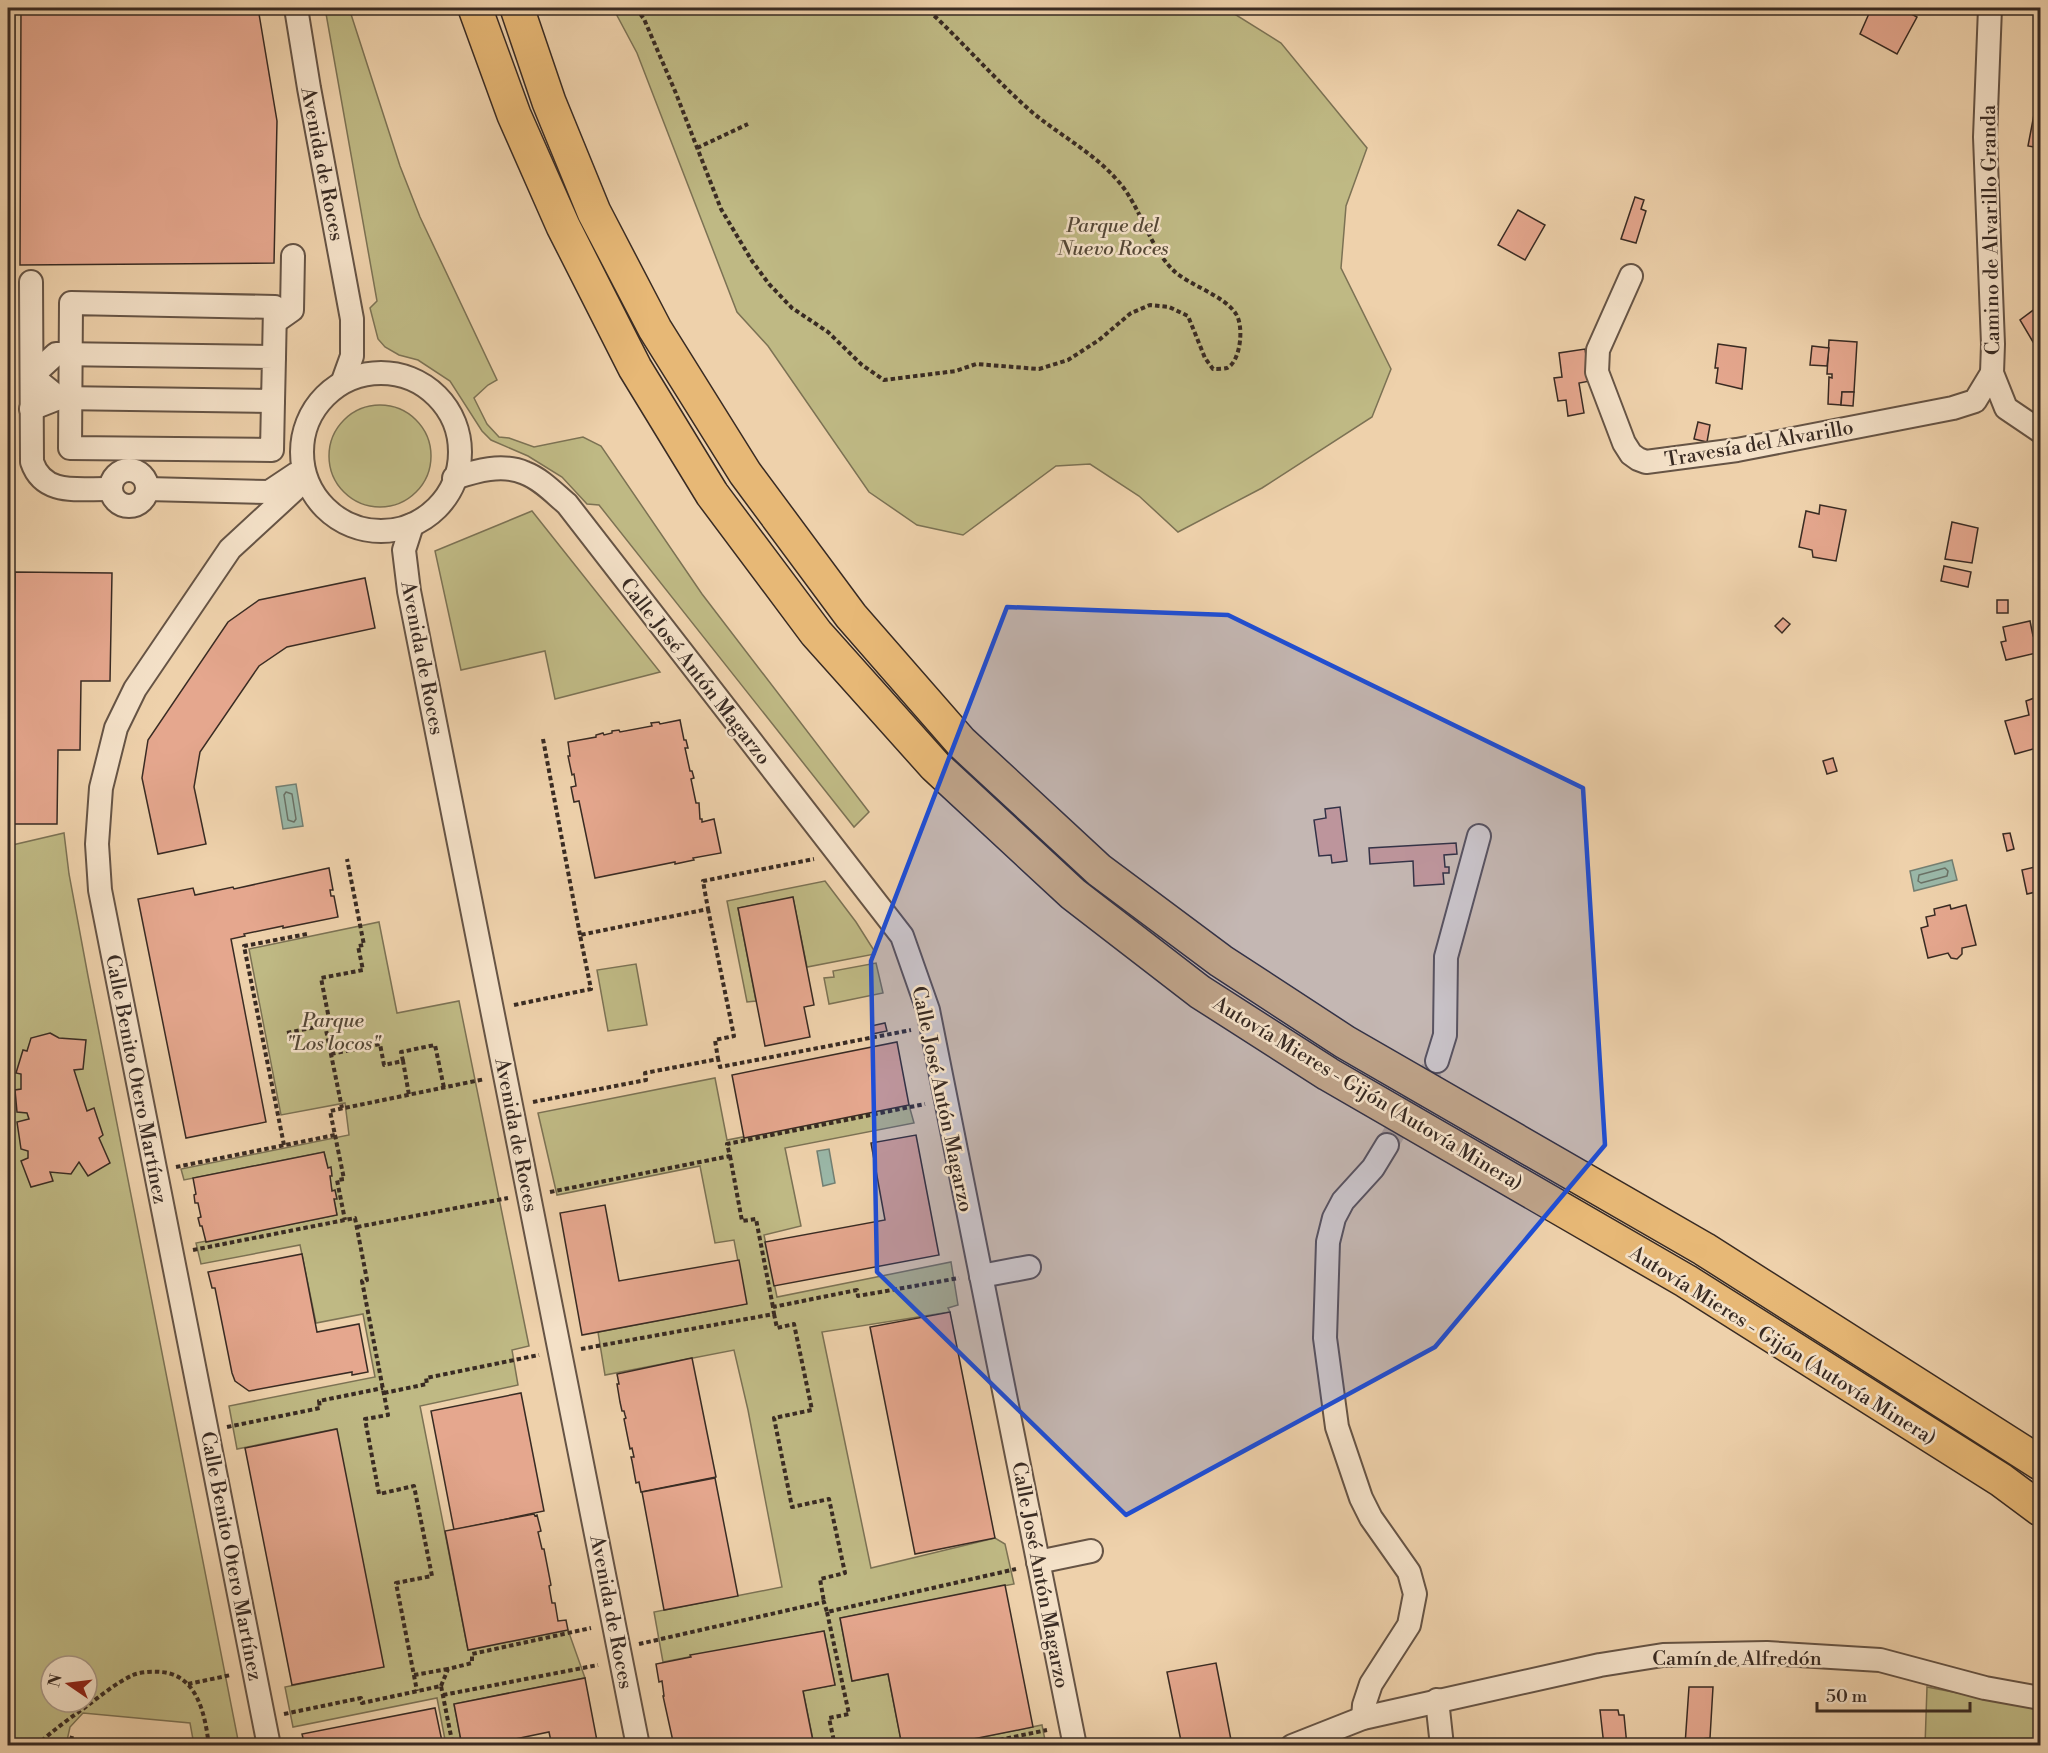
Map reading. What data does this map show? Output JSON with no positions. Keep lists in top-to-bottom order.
{
  "streets": {
    "highway": ["Autovía Mieres - Gijón (Autovía Minera)"],
    "street": [
      "Avenida de Roces",
      "Camino de Alvarillo Granda",
      "Travesía del Alvarillo",
      "Calle José Antón Magarzo",
      "Calle Benito Otero Martínez",
      "Camín de Alfredón"
    ]
  },
  "crossings": [
    ["Avenida de Roces", "Calle José Antón Magarzo"],
    ["Avenida de Roces", "Calle Benito Otero Martínez"],
    ["Camino de Alvarillo Granda", "Travesía del Alvarillo"],
    ["Calle José Antón Magarzo", "Calle Benito Otero Martínez"]
  ],
  "parks": ["Parque del Nuevo Roces", "Parque \"Los locos\""],
  "scale_bar": "50 m",
  "north": "left"
}
